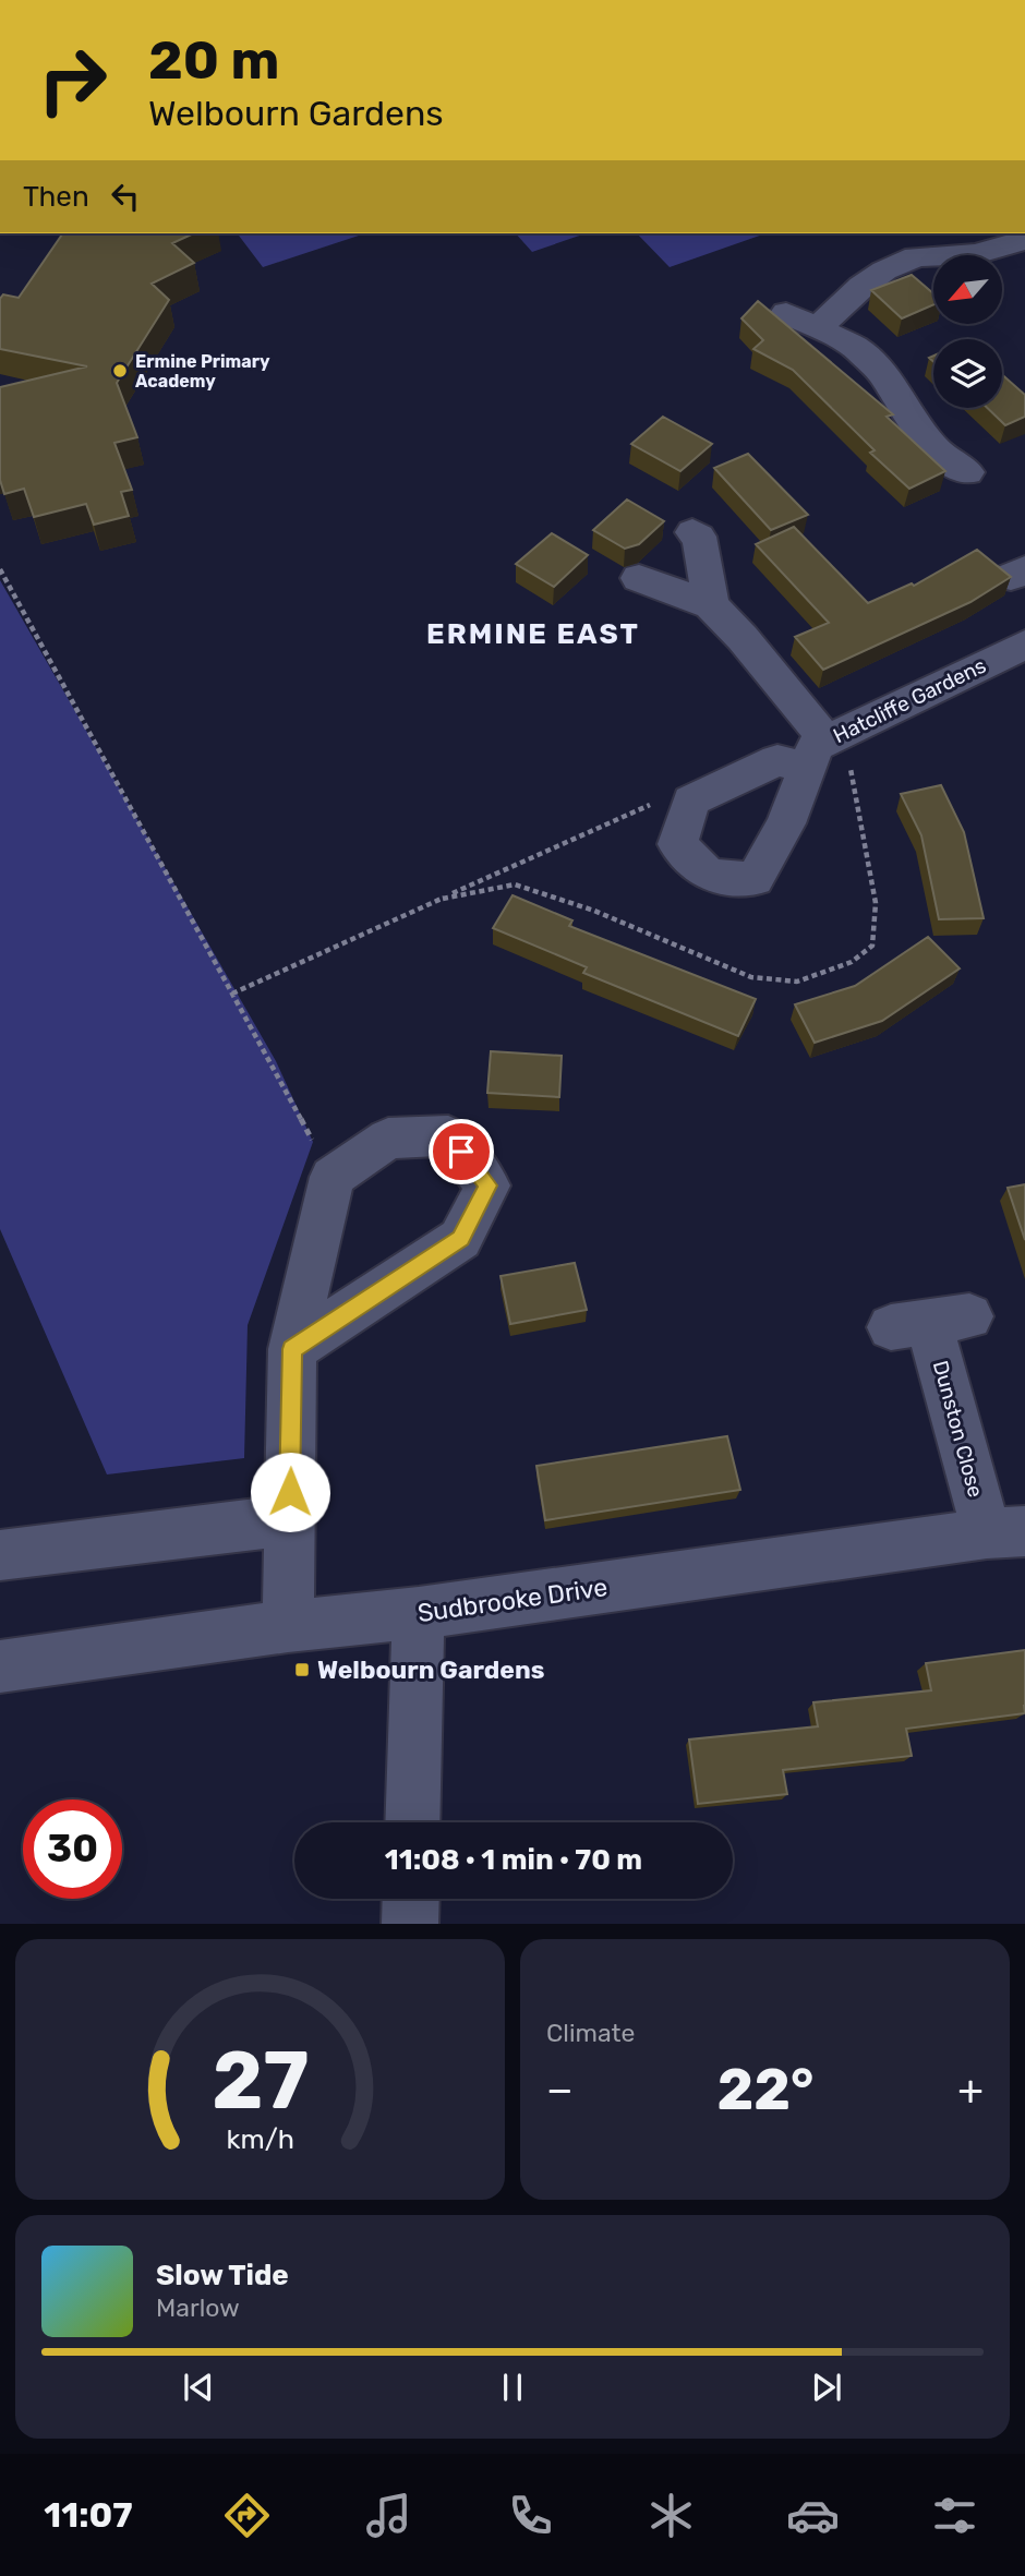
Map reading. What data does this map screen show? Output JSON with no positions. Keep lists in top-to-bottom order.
{
  "streets": {
    "street": ["Hatcliffe Gardens", "Dunston Close", "Sudbrooke Drive"]
  },
  "crossings": [
    ["Dunston Close", "Sudbrooke Drive"]
  ],
  "districts": ["ERMINE EAST"],
  "places": {
    "other": ["Ermine Primary Academy"],
    "transit": ["Welbourn Gardens"]
  },
  "north": "bottom left",
  "page": {
    "turn": ["20 m", "Welbourn Gardens"],
    "then": "Then",
    "limit": "30",
    "trip": "11:08 · 1 min · 70 m",
    "tile": "Climate",
    "heat": ["−", "22°", "+"],
    "song": ["Slow Tide", "Marlow"],
    "tabs": "11:07",
    "gauge": ["27", "km/h"]
  }
}
